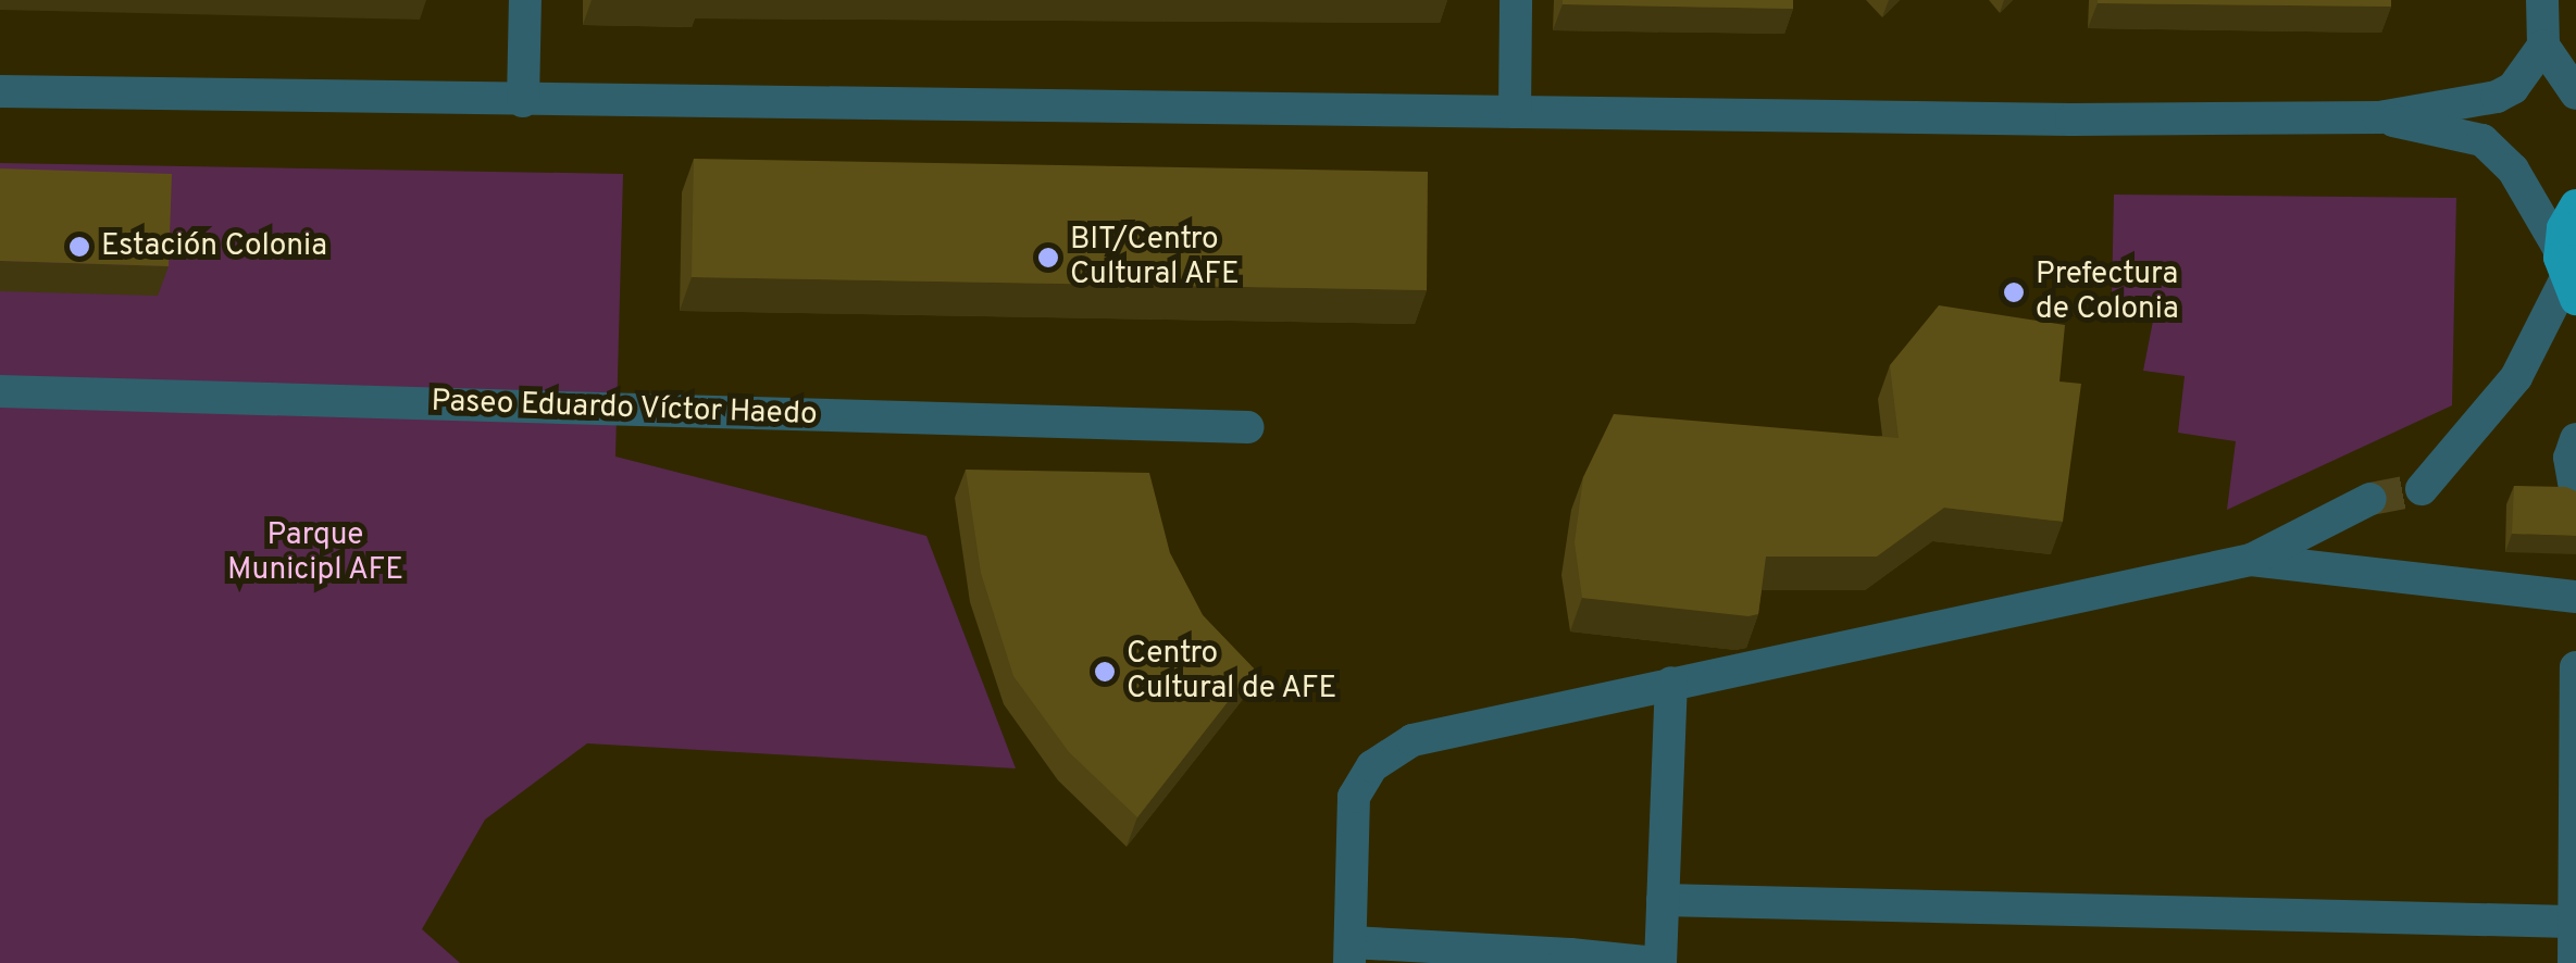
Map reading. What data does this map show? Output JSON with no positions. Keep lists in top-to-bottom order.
{
  "streets": {
    "street": ["Paseo Eduardo Víctor Haedo"]
  },
  "parks": ["Parque Municipl AFE"],
  "places": [
    "Estación Colonia",
    "BIT/Centro Cultural AFE",
    "Prefectura de Colonia",
    "Centro Cultural de AFE"
  ]
}
